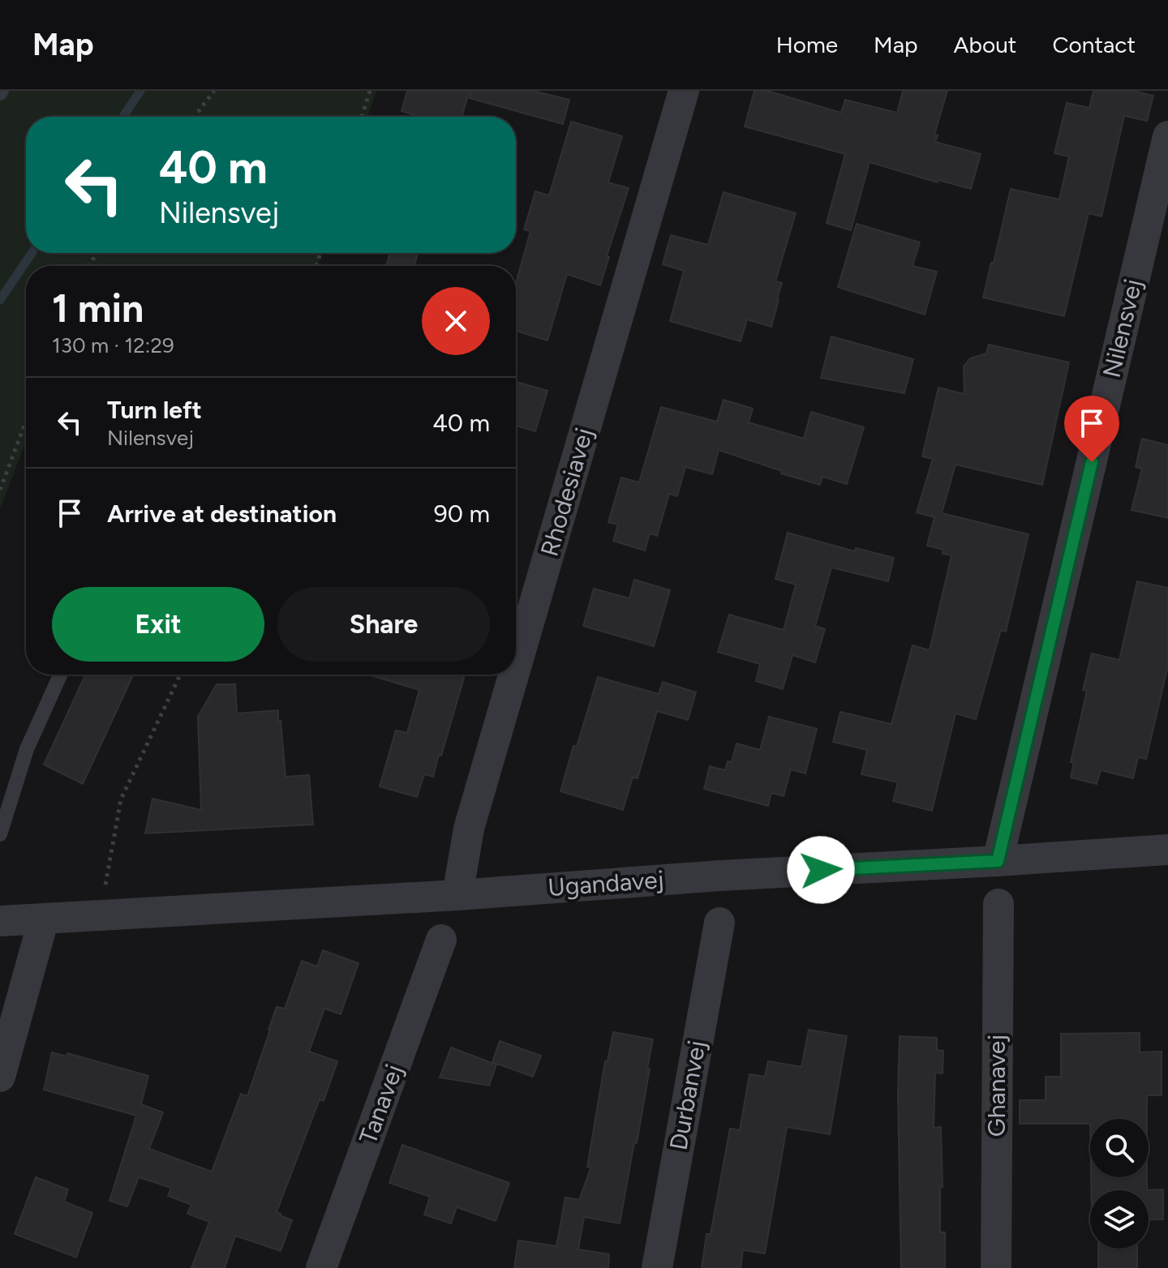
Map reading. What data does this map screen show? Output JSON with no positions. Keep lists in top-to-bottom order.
{
  "streets": {
    "street": [
      "Nilensvej",
      "Rhodesiavej",
      "Ugandavej",
      "Ghanavej",
      "Durbanvej",
      "Tanavej"
    ]
  },
  "crossings": [
    ["Nilensvej", "Ugandavej"],
    ["Rhodesiavej", "Ugandavej"]
  ],
  "page": {
    "header": "Map",
    "nav": [
      "Home",
      "Map",
      "About",
      "Contact"
    ],
    "turn": ["40 m", "Nilensvej"],
    "heading": ["1 min", "130 m · 12:29"],
    "list": [
      {
        "name": "Turn left",
        "note": "Nilensvej",
        "value": "40 m"
      },
      {
        "name": "Arrive at destination",
        "value": "90 m"
      }
    ],
    "buttons": ["Exit", "Share"]
  }
}
